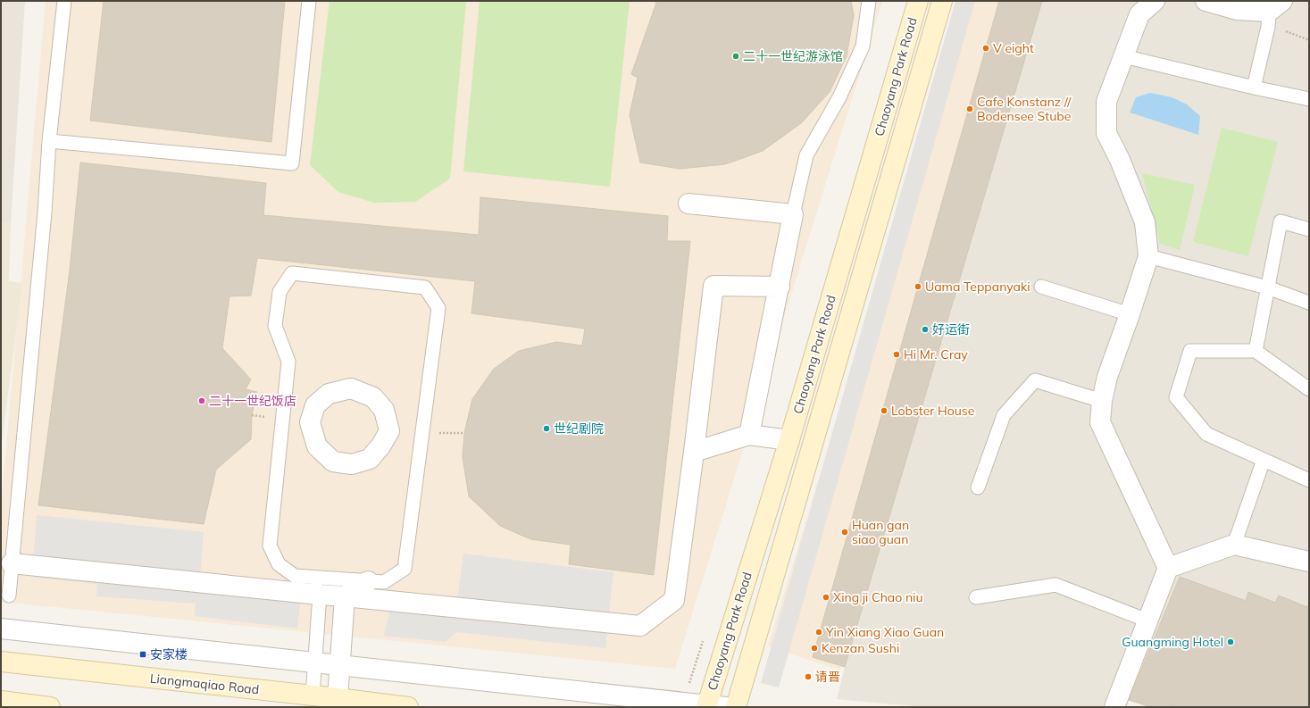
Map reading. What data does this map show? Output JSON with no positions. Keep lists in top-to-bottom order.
{
  "streets": {
    "main road": ["Chaoyang Park Road", "Liangmaqiao Road"]
  },
  "places": {
    "other": [
      "V eight",
      "二十一世纪游泳馆",
      "Cafe Konstanz // Bodensee Stube",
      "Uama Teppanyaki",
      "好运街",
      "Hi Mr. Cray",
      "二十一世纪饭店",
      "Lobster House",
      "世纪剧院",
      "Huan gan siao guan",
      "Xing ji Chao niu",
      "Yin Xiang Xiao Guan",
      "Guangming Hotel",
      "Kenzan Sushi",
      "请晋"
    ],
    "transit": ["安家楼"]
  }
}
